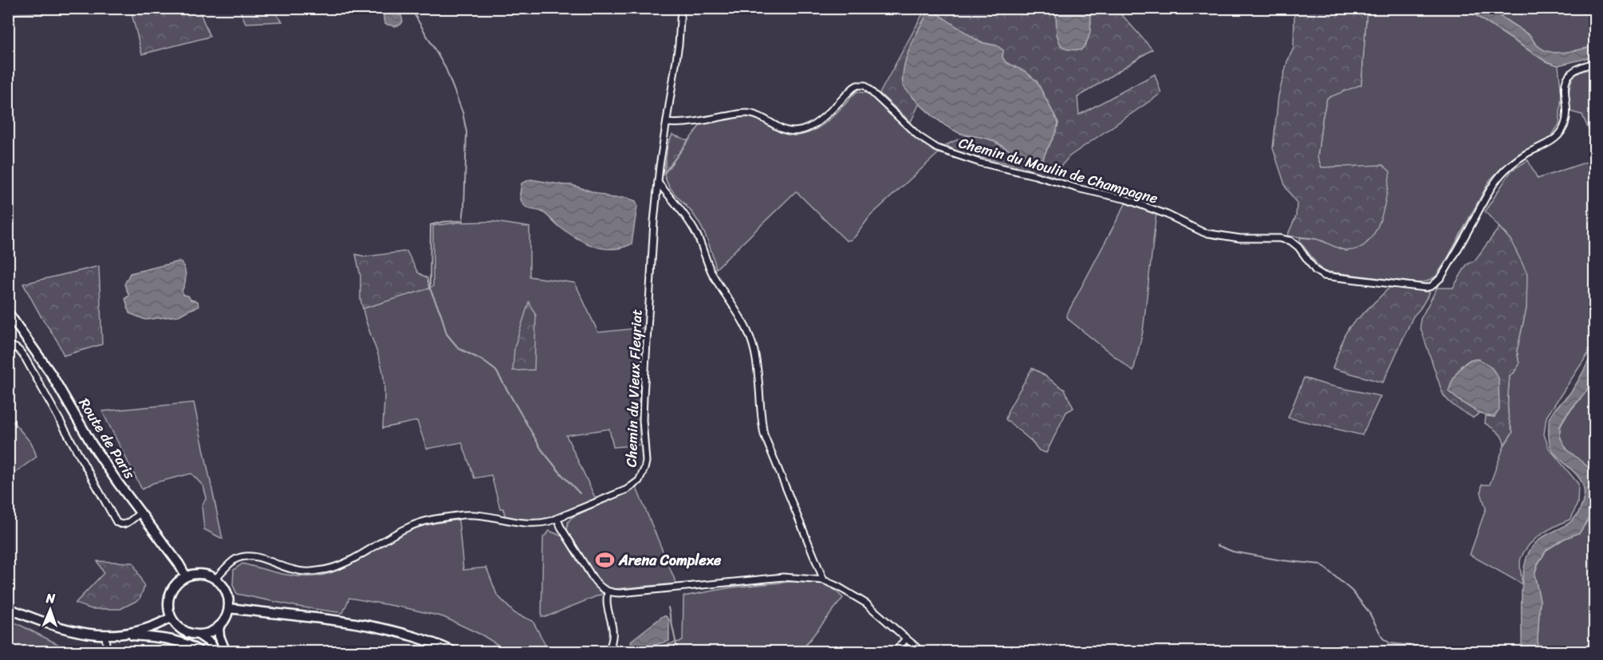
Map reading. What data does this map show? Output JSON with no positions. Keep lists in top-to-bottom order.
{
  "streets": {
    "main road": ["Route de Paris"],
    "street": ["Chemin du Moulin de Champagne", "Chemin du Vieux Fleyriat"]
  },
  "crossings": [
    ["Chemin du Moulin de Champagne", "Chemin du Vieux Fleyriat"],
    ["Chemin du Vieux Fleyriat", "Route de Paris"]
  ],
  "places": {
    "sports": ["Arena Complexe"]
  },
  "north": "top"
}
